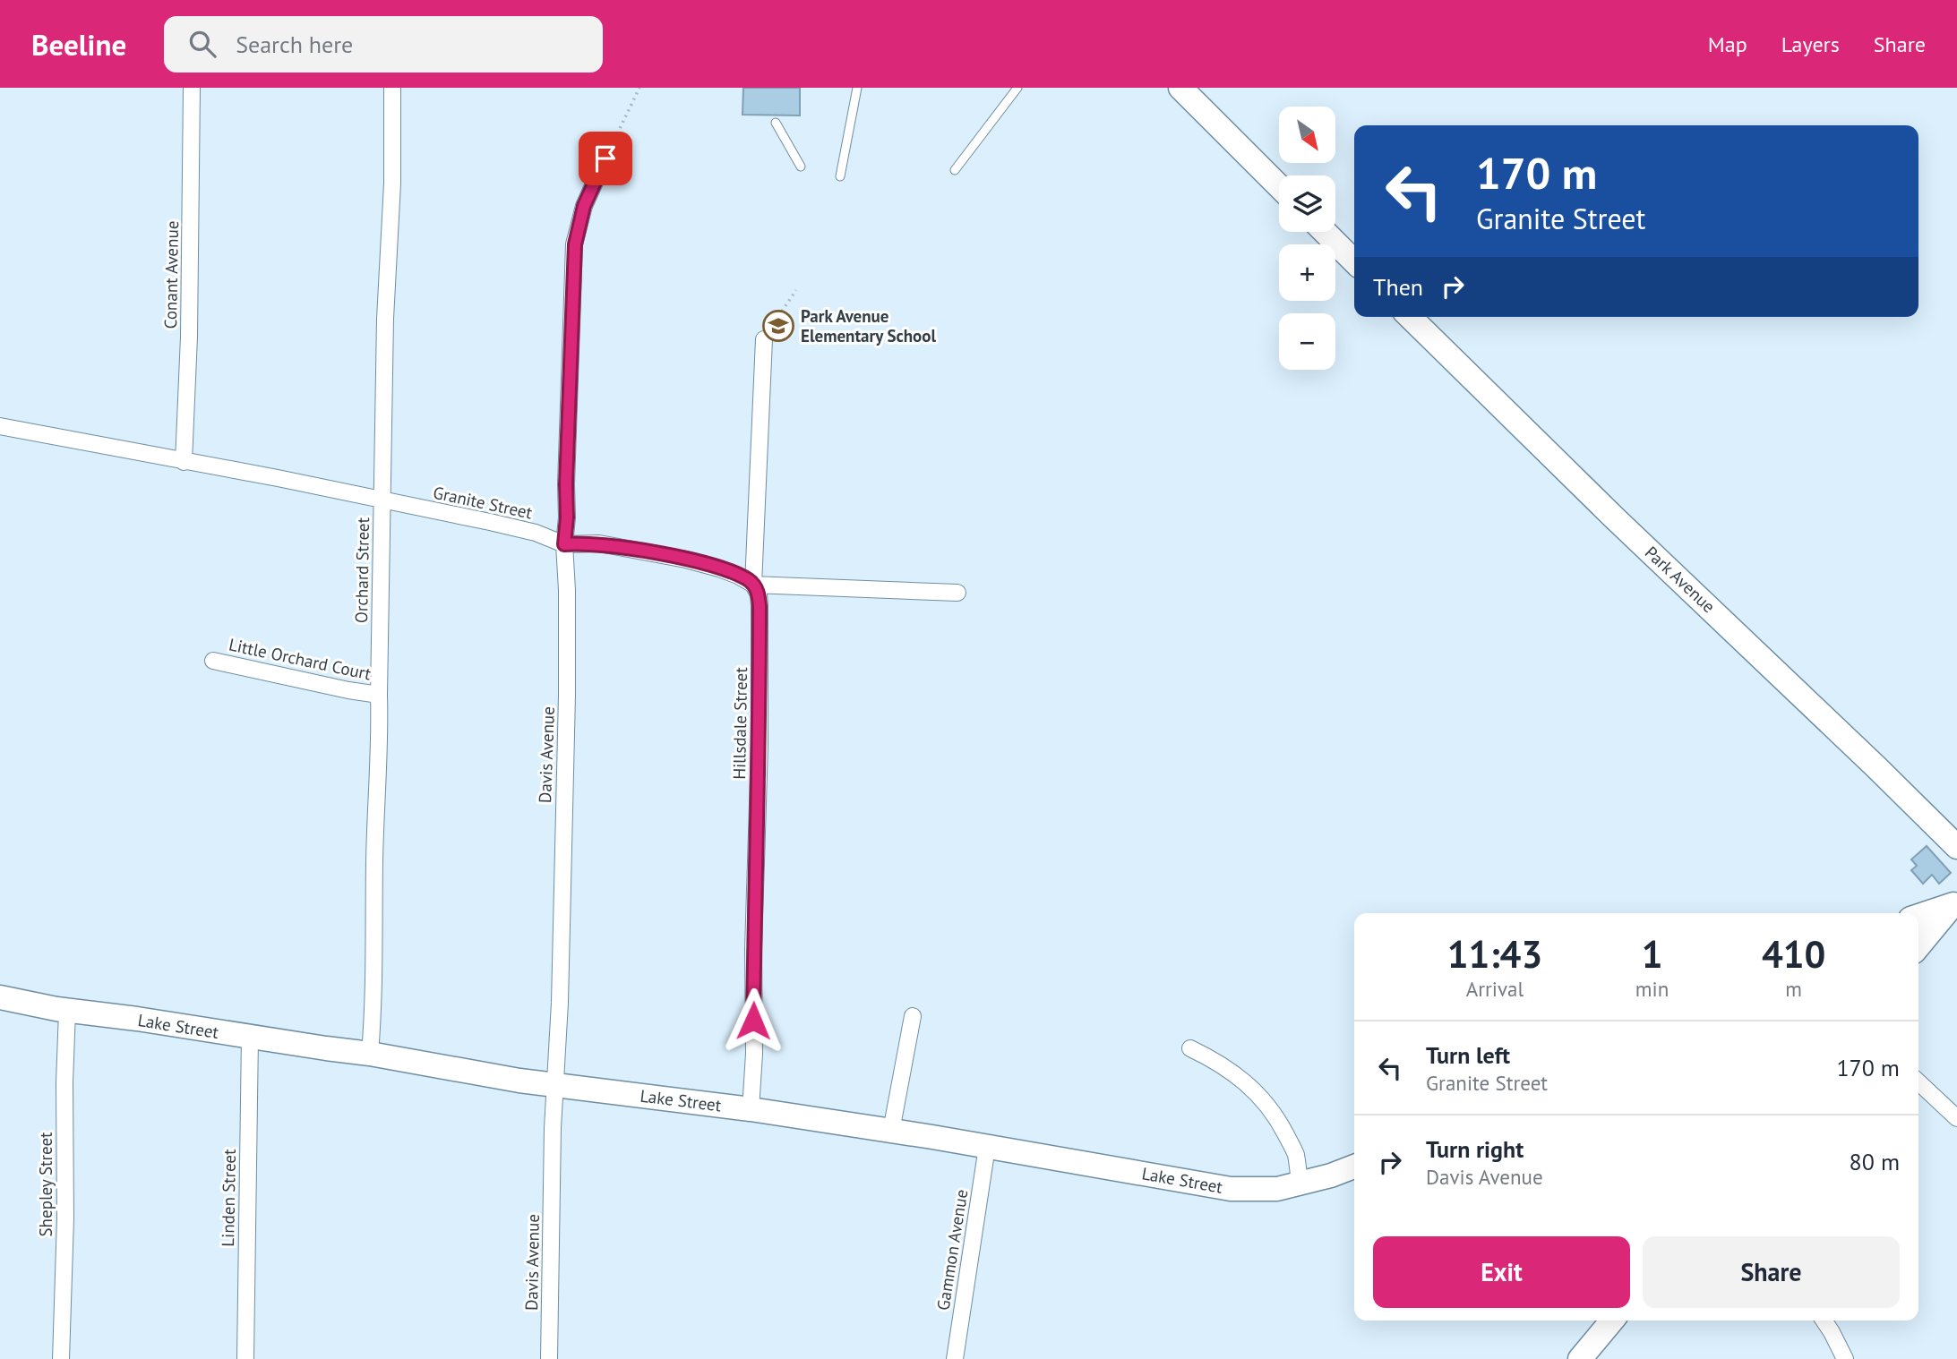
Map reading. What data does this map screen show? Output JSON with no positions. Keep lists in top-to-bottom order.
{
  "streets": {
    "street": [
      "Conant Avenue",
      "Granite Street",
      "Orchard Street",
      "Park Avenue",
      "Little Orchard Court",
      "Hillsdale Street",
      "Davis Avenue",
      "Lake Street",
      "Shepley Street",
      "Linden Street",
      "Gammon Avenue"
    ]
  },
  "crossings": [
    ["Conant Avenue", "Granite Street"],
    ["Granite Street", "Orchard Street"],
    ["Granite Street", "Hillsdale Street"],
    ["Granite Street", "Davis Avenue"],
    ["Orchard Street", "Little Orchard Court"],
    ["Orchard Street", "Lake Street"],
    ["Hillsdale Street", "Lake Street"],
    ["Davis Avenue", "Lake Street"],
    ["Lake Street", "Shepley Street"],
    ["Lake Street", "Linden Street"],
    ["Lake Street", "Gammon Avenue"]
  ],
  "places": {
    "school or university": ["Park Avenue Elementary School"]
  },
  "north": "bottom right",
  "page": {
    "header": "Beeline",
    "search": "Search here",
    "nav": ["Map", "Layers", "Share"],
    "map_buttons": ["+", "−"],
    "turn": ["170 m", "Granite Street"],
    "then": "Then",
    "eta": [
      "11:43",
      "Arrival",
      "1",
      "min",
      "410",
      "m"
    ],
    "list": [
      {
        "name": "Turn left",
        "note": "Granite Street",
        "value": "170 m"
      },
      {
        "name": "Turn right",
        "note": "Davis Avenue",
        "value": "80 m"
      }
    ],
    "buttons": ["Exit", "Share"]
  }
}
